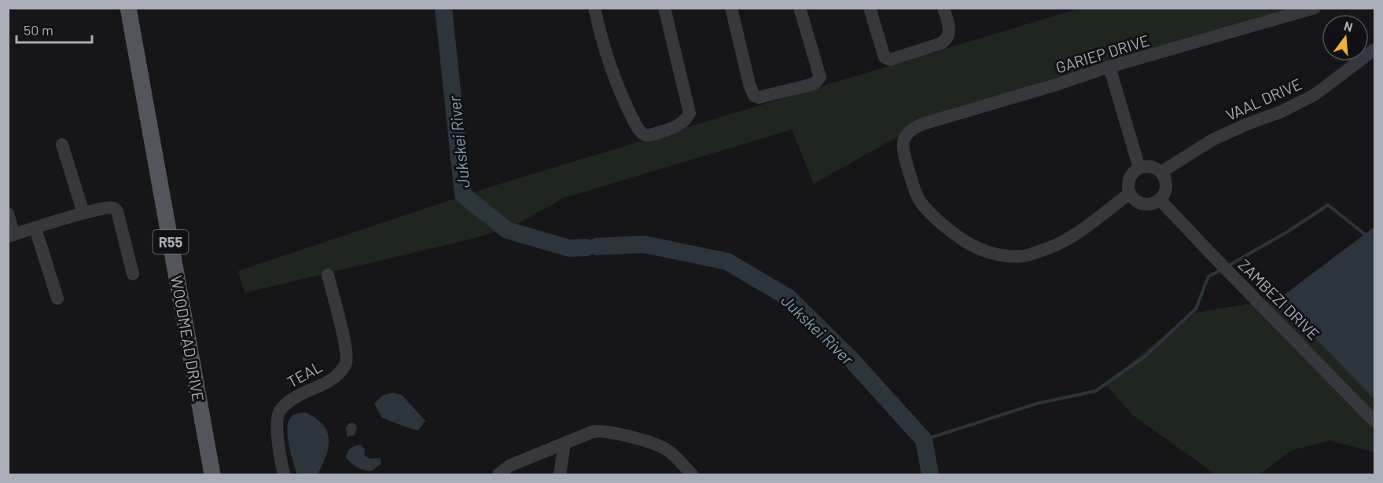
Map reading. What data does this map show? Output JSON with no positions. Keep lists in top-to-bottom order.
{
  "streets": {
    "main road": ["R55", "WOODMEAD DRIVE"],
    "street": [
      "GARIEP DRIVE",
      "VAAL DRIVE",
      "ZAMBEZI DRIVE",
      "TEAL"
    ]
  },
  "crossings": [
    ["GARIEP DRIVE", "VAAL DRIVE"],
    ["GARIEP DRIVE", "ZAMBEZI DRIVE"],
    ["VAAL DRIVE", "ZAMBEZI DRIVE"]
  ],
  "water": ["Jukskei River"],
  "scale_bar": "50 m",
  "north": "top"
}
